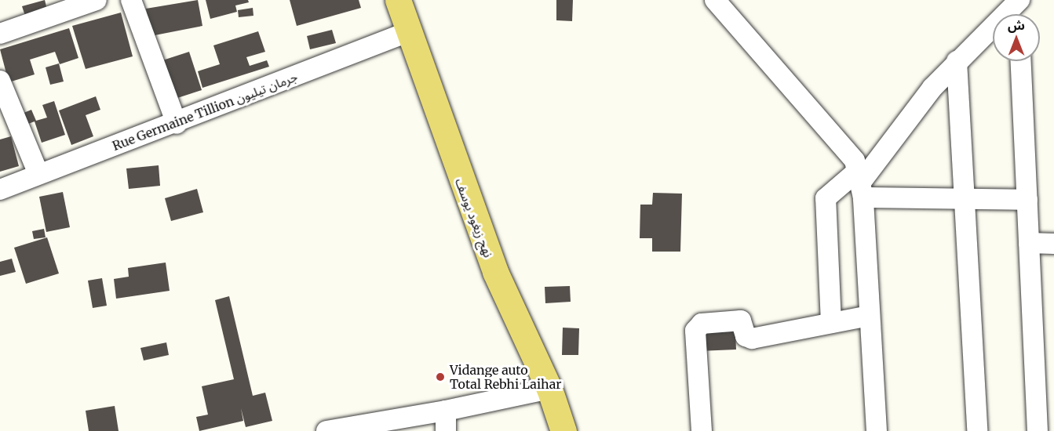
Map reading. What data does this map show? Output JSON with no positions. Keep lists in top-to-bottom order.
{
  "streets": {
    "main road": ["نهج زيغود يوسف"],
    "street": ["Rue Germaine Tillion جرمان تيليون"]
  },
  "crossings": [
    ["Rue Germaine Tillion جرمان تيليون", "نهج زيغود يوسف"]
  ],
  "places": ["Vidange auto Total Rebhi Laihar"],
  "north": "top"
}
